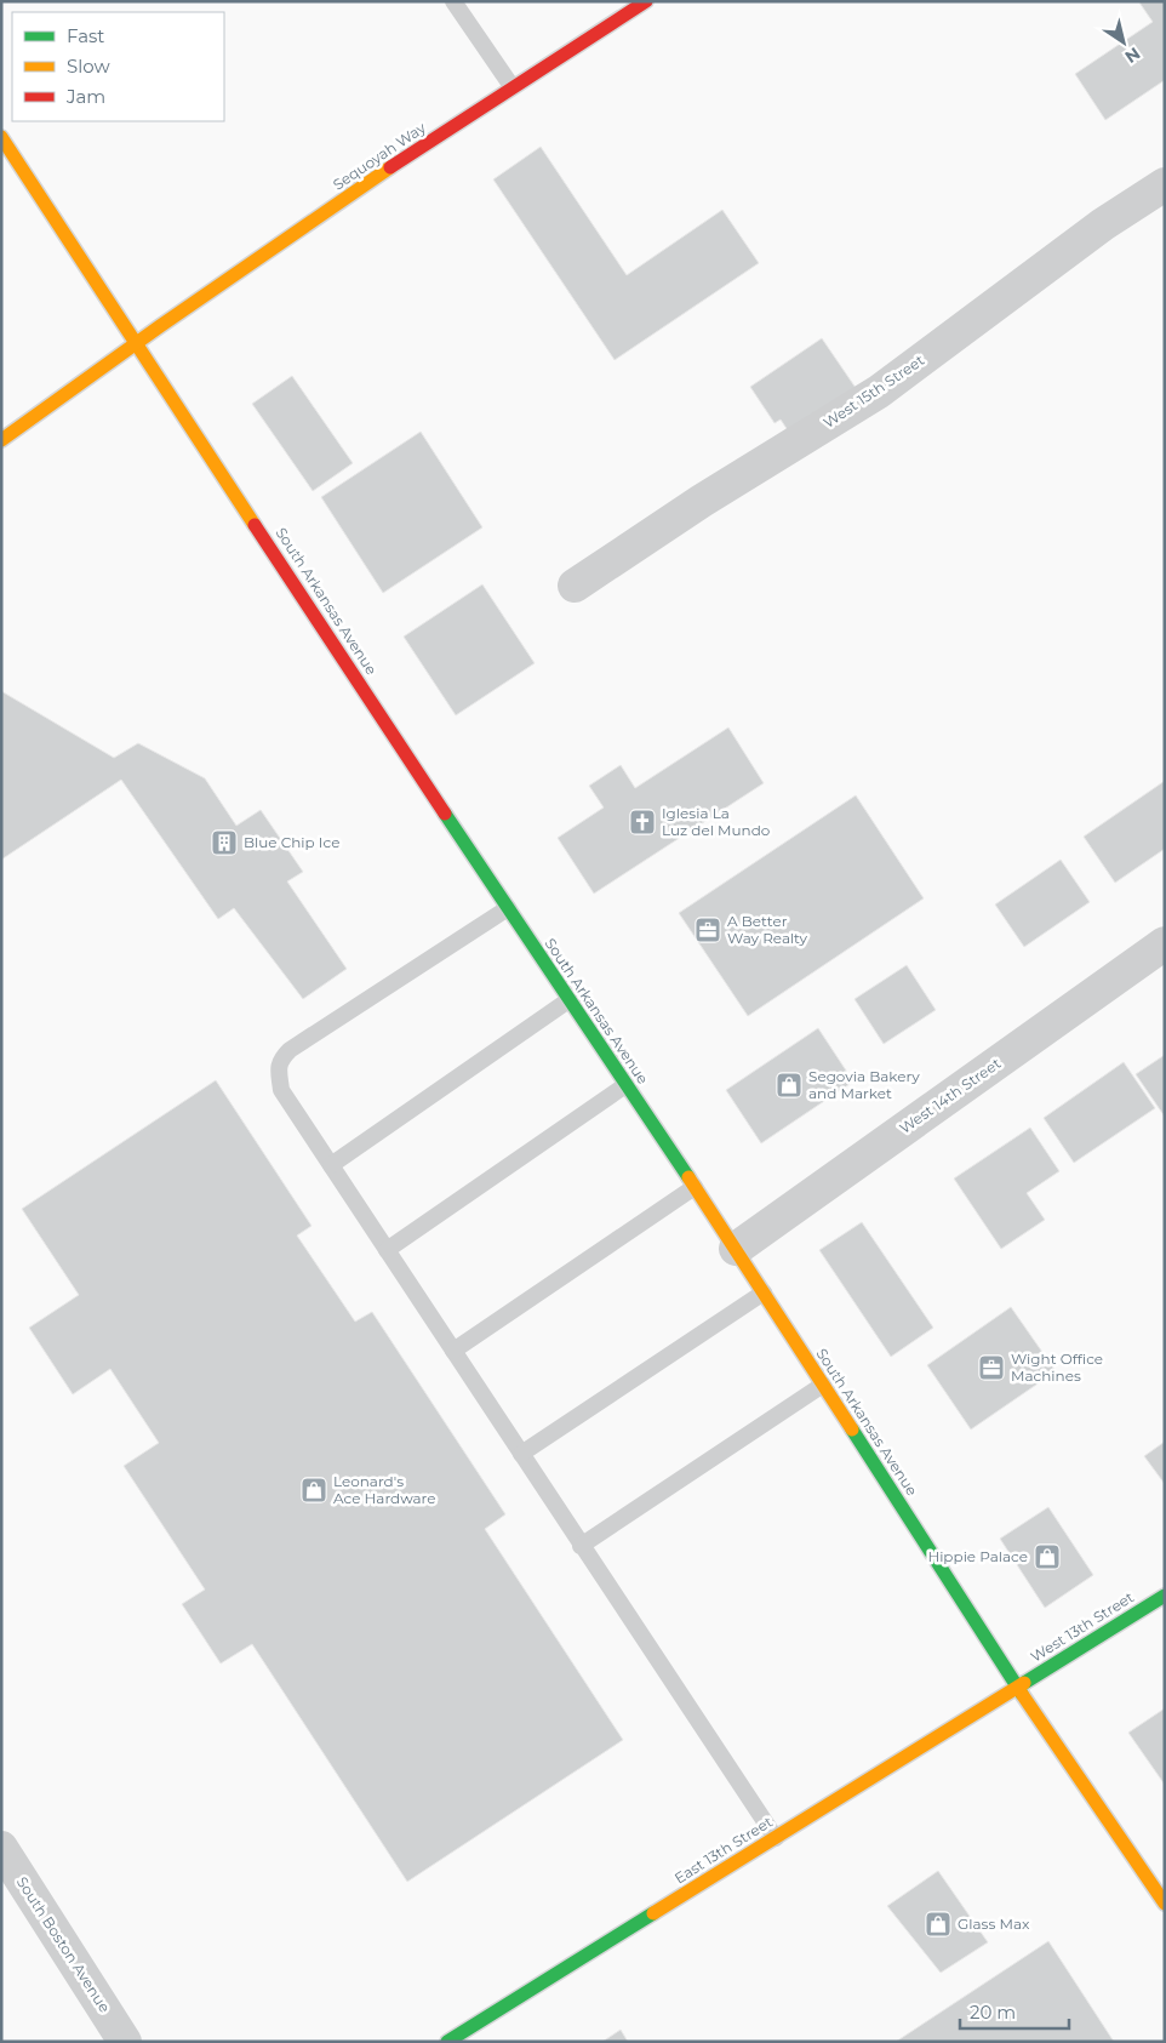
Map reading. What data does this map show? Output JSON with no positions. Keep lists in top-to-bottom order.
{
  "streets": {
    "main road": [
      "Sequoyah Way",
      "South Arkansas Avenue",
      "West 13th Street",
      "East 13th Street"
    ],
    "street": ["West 15th Street", "West 14th Street", "South Boston Avenue"]
  },
  "crossings": [
    ["Sequoyah Way", "South Arkansas Avenue"],
    ["South Arkansas Avenue", "West 14th Street"],
    ["South Arkansas Avenue", "West 13th Street"],
    ["South Arkansas Avenue", "East 13th Street"],
    ["West 13th Street", "East 13th Street"]
  ],
  "places": {
    "church": ["Iglesia La Luz del Mundo"],
    "building": ["Blue Chip Ice"],
    "office": ["A Better Way Realty", "Wight Office Machines"],
    "shop": [
      "Segovia Bakery and Market",
      "Leonard's Ace Hardware",
      "Hippie Palace",
      "Glass Max"
    ]
  },
  "legend": ["Fast", "Slow", "Jam"],
  "scale_bar": "20 m",
  "north": "bottom right"
}
